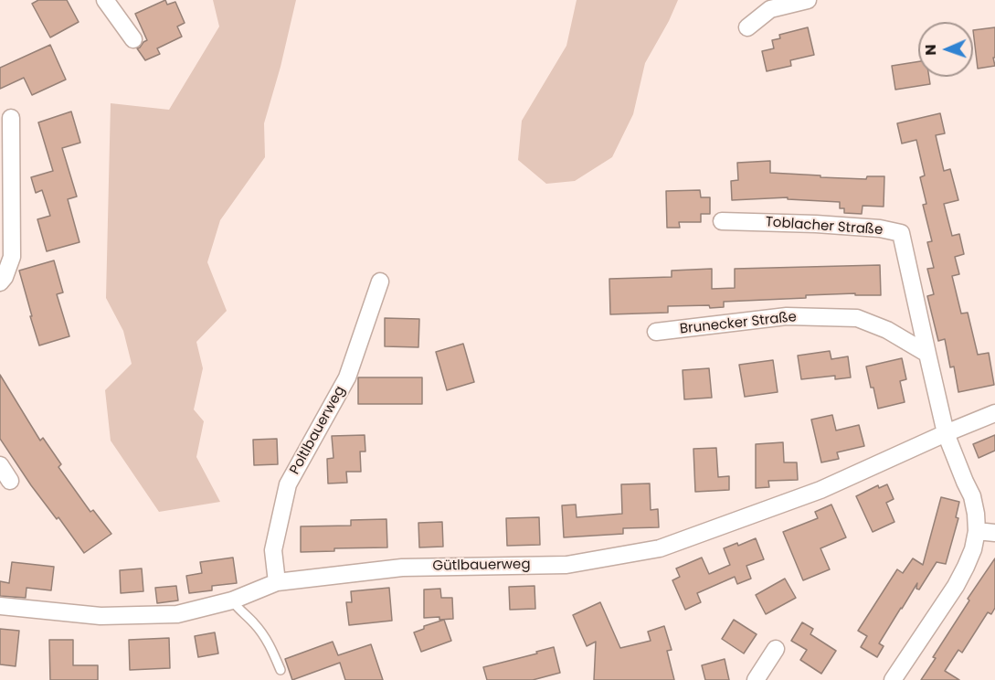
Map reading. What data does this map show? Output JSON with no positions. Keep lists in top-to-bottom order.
{
  "streets": {
    "street": [
      "Toblacher Straße",
      "Brunecker Straße",
      "Poltlbauerweg",
      "Gütlbauerweg"
    ]
  },
  "crossings": [
    ["Toblacher Straße", "Brunecker Straße"],
    ["Poltlbauerweg", "Gütlbauerweg"]
  ],
  "north": "left"
}
